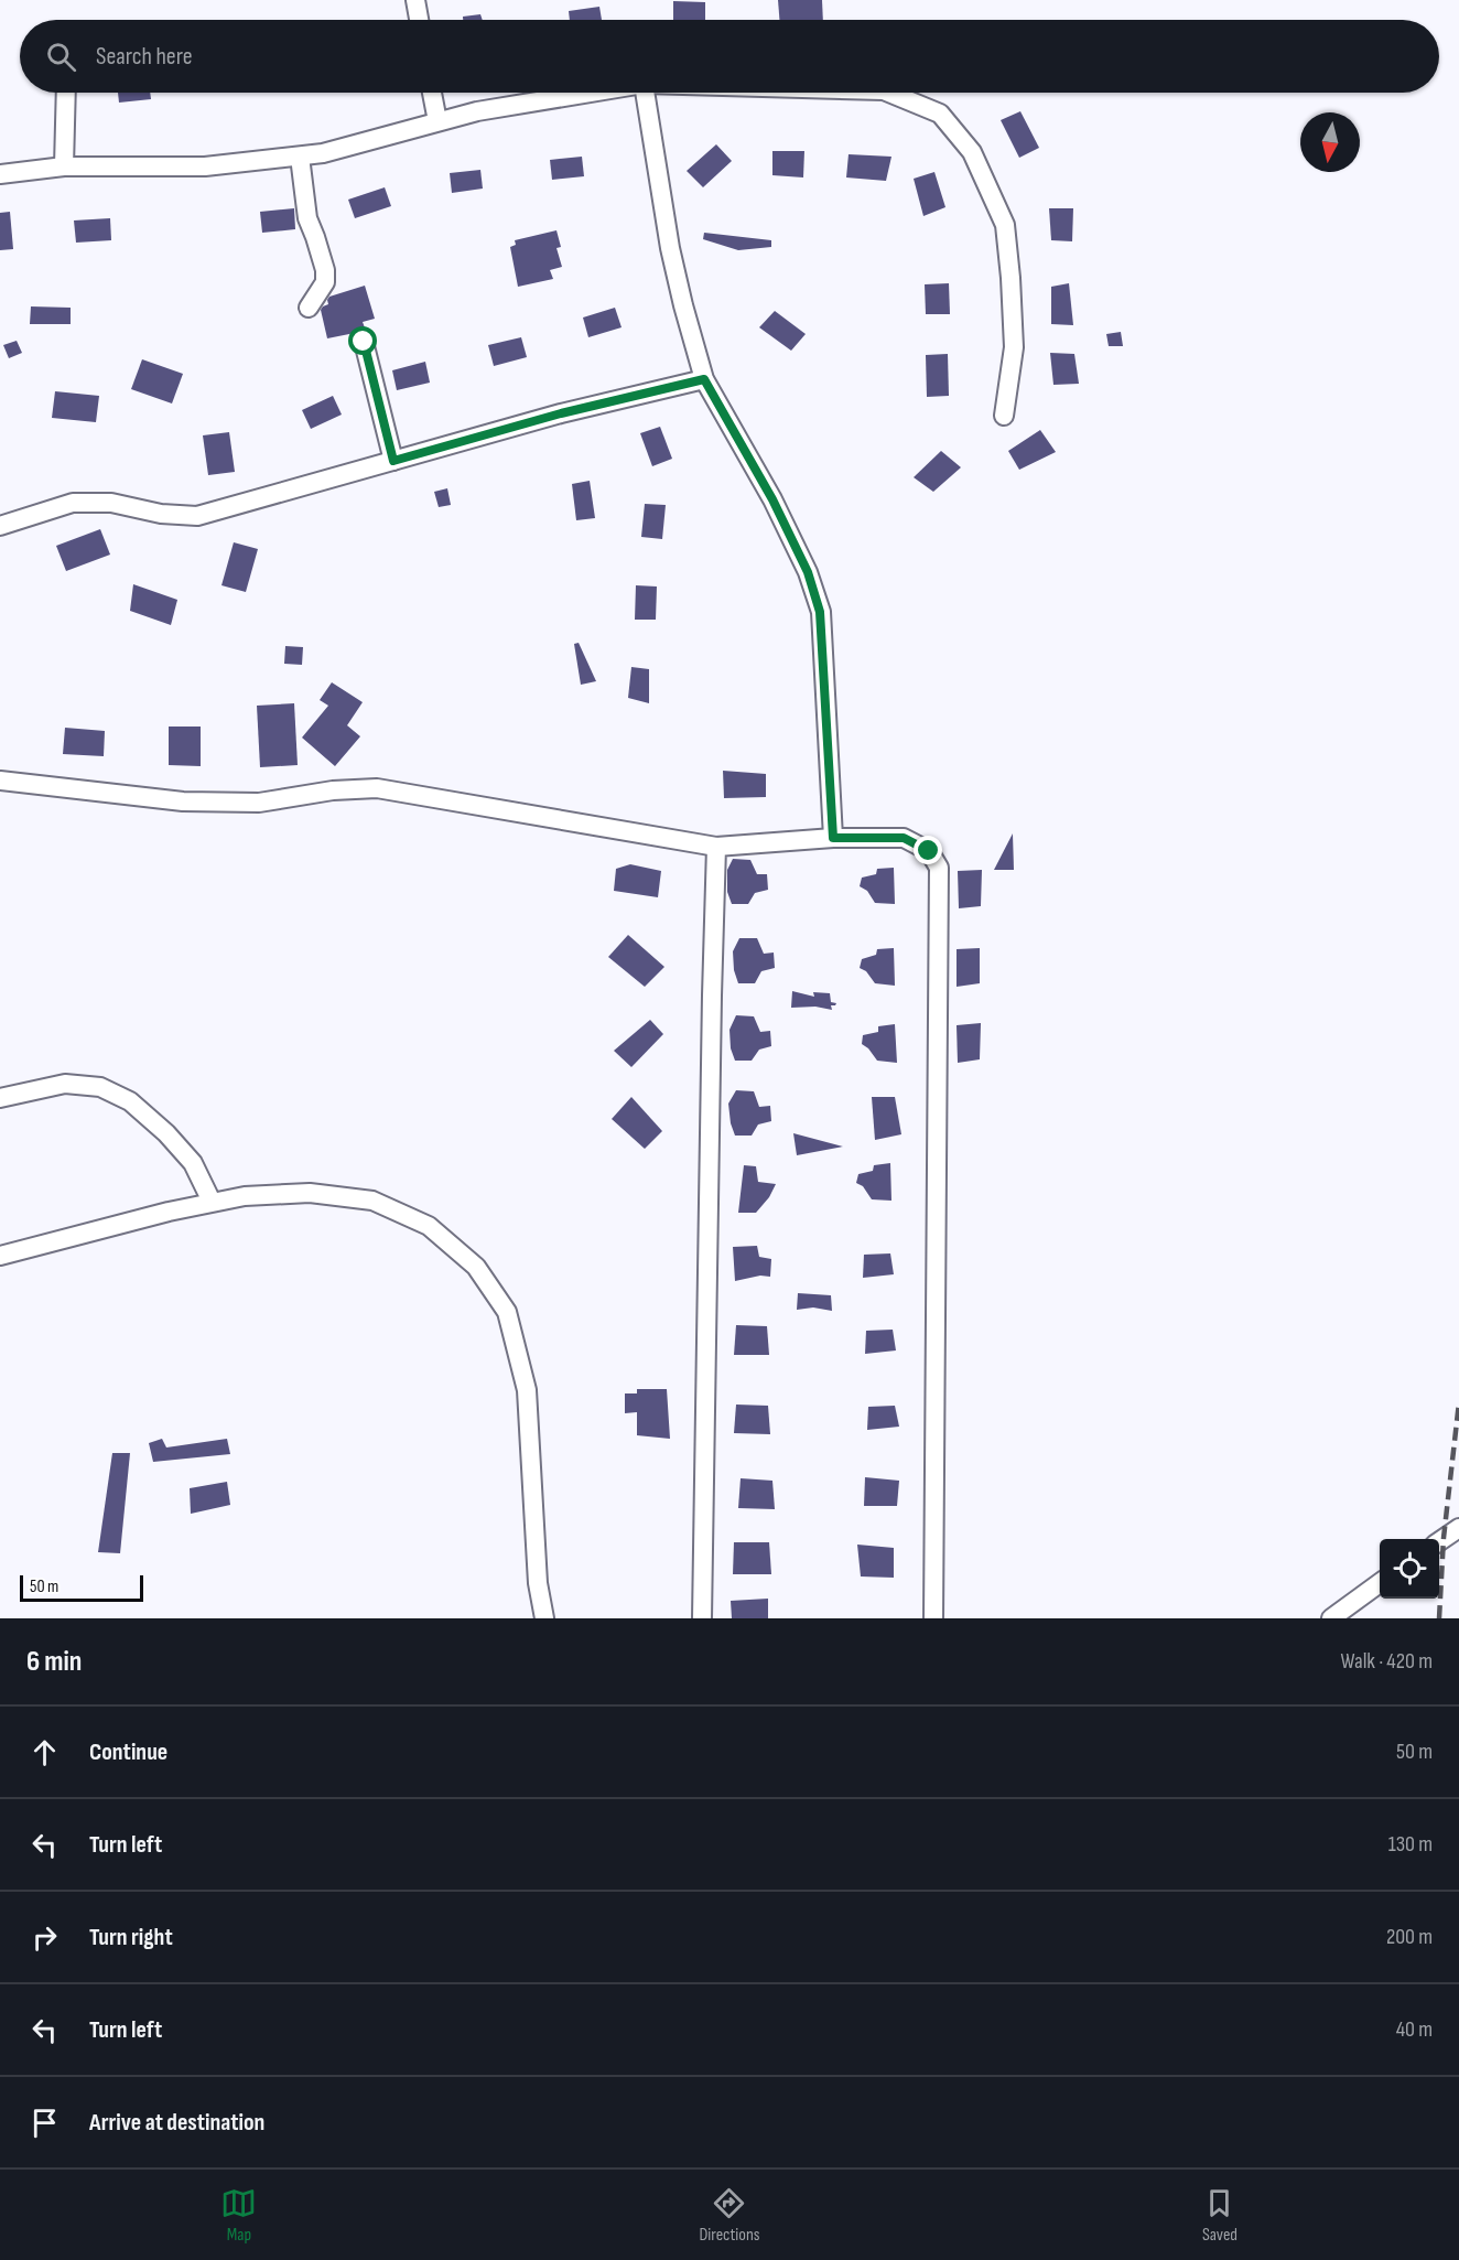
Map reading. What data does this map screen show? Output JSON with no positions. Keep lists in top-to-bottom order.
{
  "scale_bar": "50 m",
  "north": "bottom",
  "page": {
    "search": "Search here",
    "scale": "50 m",
    "heading": ["6 min", "Walk · 420 m"],
    "list": [
      ["Continue", "50 m"],
      ["Turn left", "130 m"],
      ["Turn right", "200 m"],
      ["Turn left", "40 m"],
      "Arrive at destination"
    ],
    "nav": ["Map", "Directions", "Saved"]
  }
}
